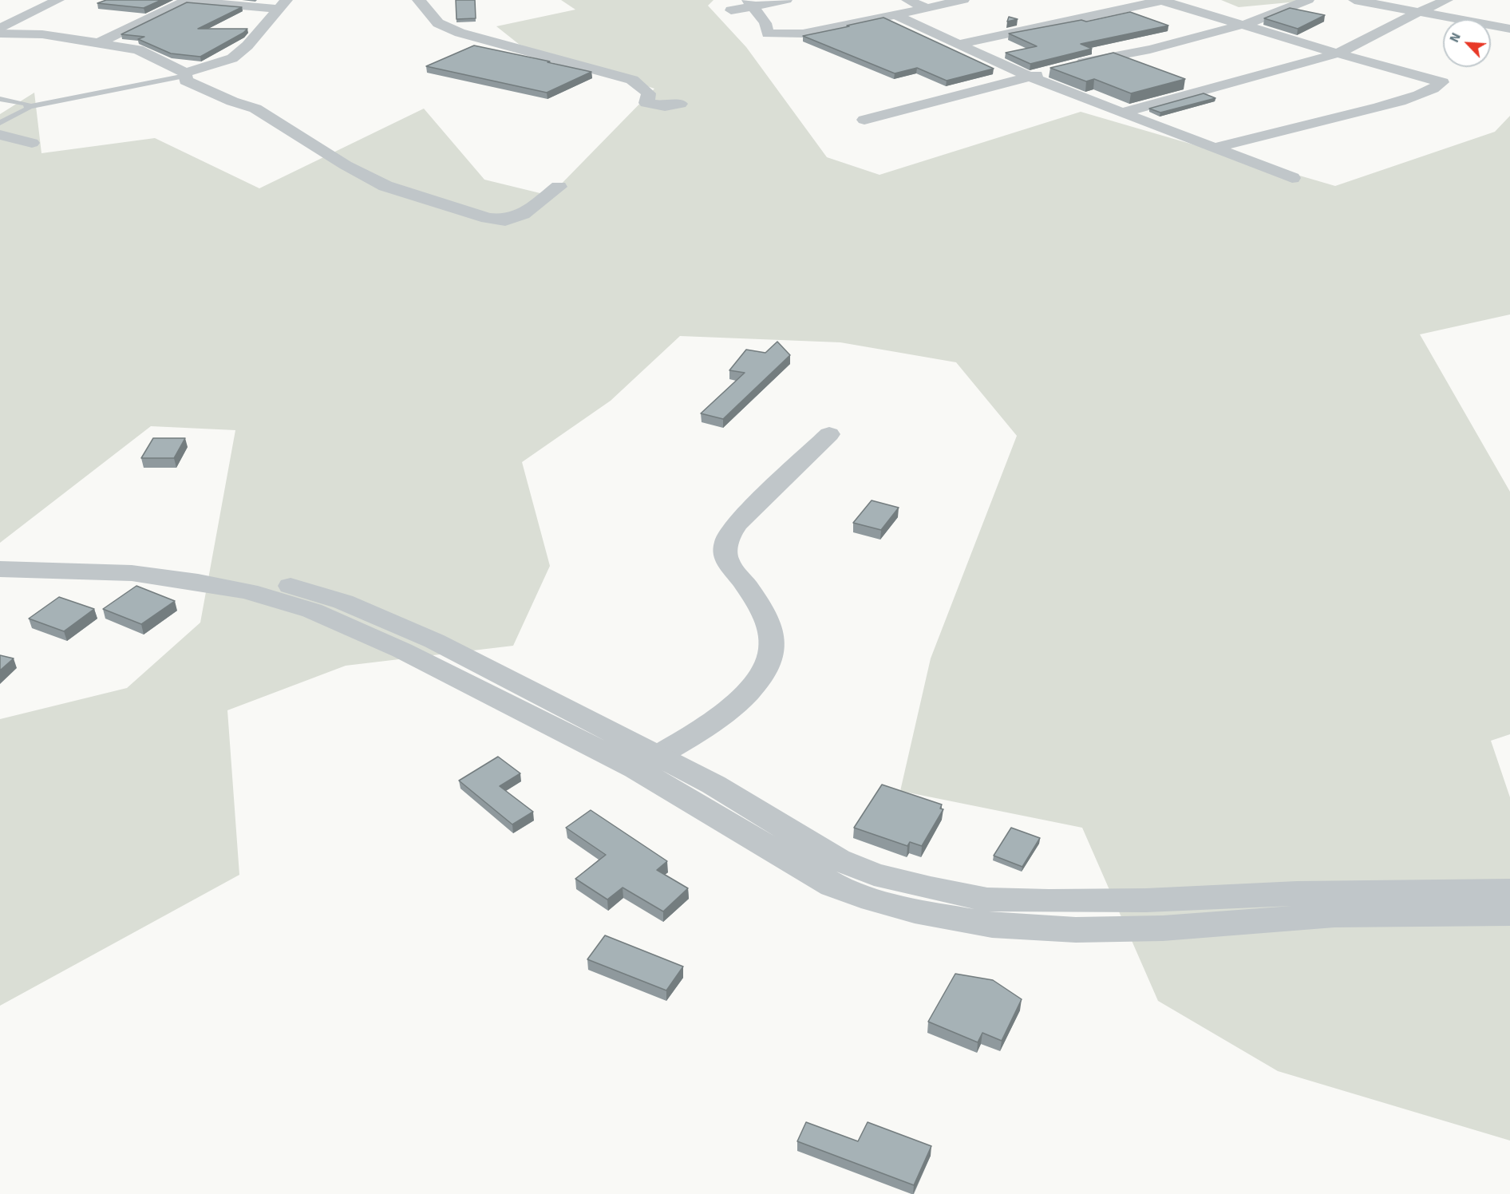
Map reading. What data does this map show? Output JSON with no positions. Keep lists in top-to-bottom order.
{
  "north": "top left"
}
